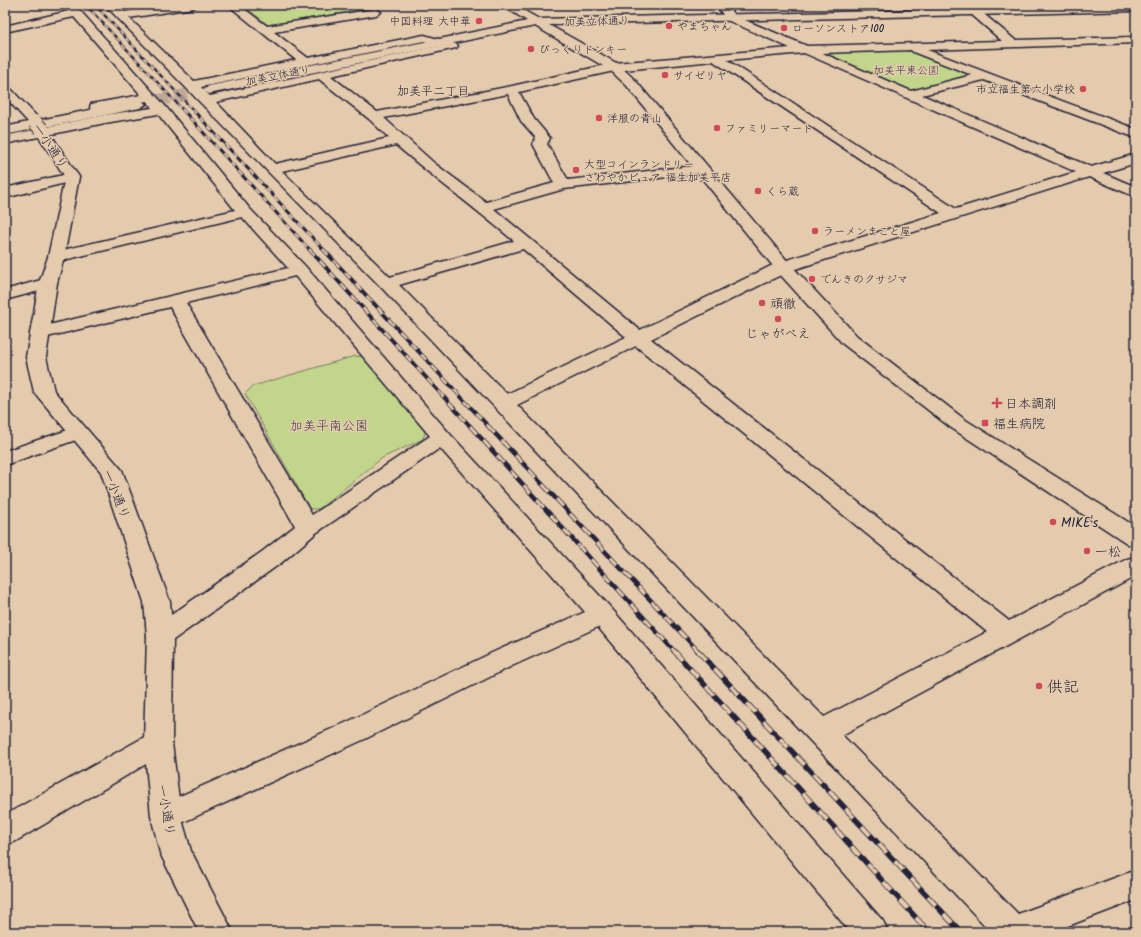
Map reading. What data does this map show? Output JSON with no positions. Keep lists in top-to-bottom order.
{
  "streets": {
    "street": ["加美立体通り", "一小通り"]
  },
  "districts": ["加美平二丁目"],
  "parks": ["加美平東公園", "加美平南公園"],
  "places": {
    "other": [
      "中国料理 大中華",
      "やまちゃん",
      "ローソンストア100",
      "びっくりドンキー",
      "サイゼリヤ",
      "市立福生第六小学校",
      "洋服の青山",
      "ファミリーマート",
      "大型コインランドリー さわやかピュア 福生加美平店",
      "くら蔵",
      "ラーメンまこと屋",
      "でんきのクサジマ",
      "頑徹",
      "じゃがべえ",
      "MIKE's",
      "一松",
      "供記"
    ],
    "health": ["日本調剤"],
    "transit": ["福生病院"]
  }
}
